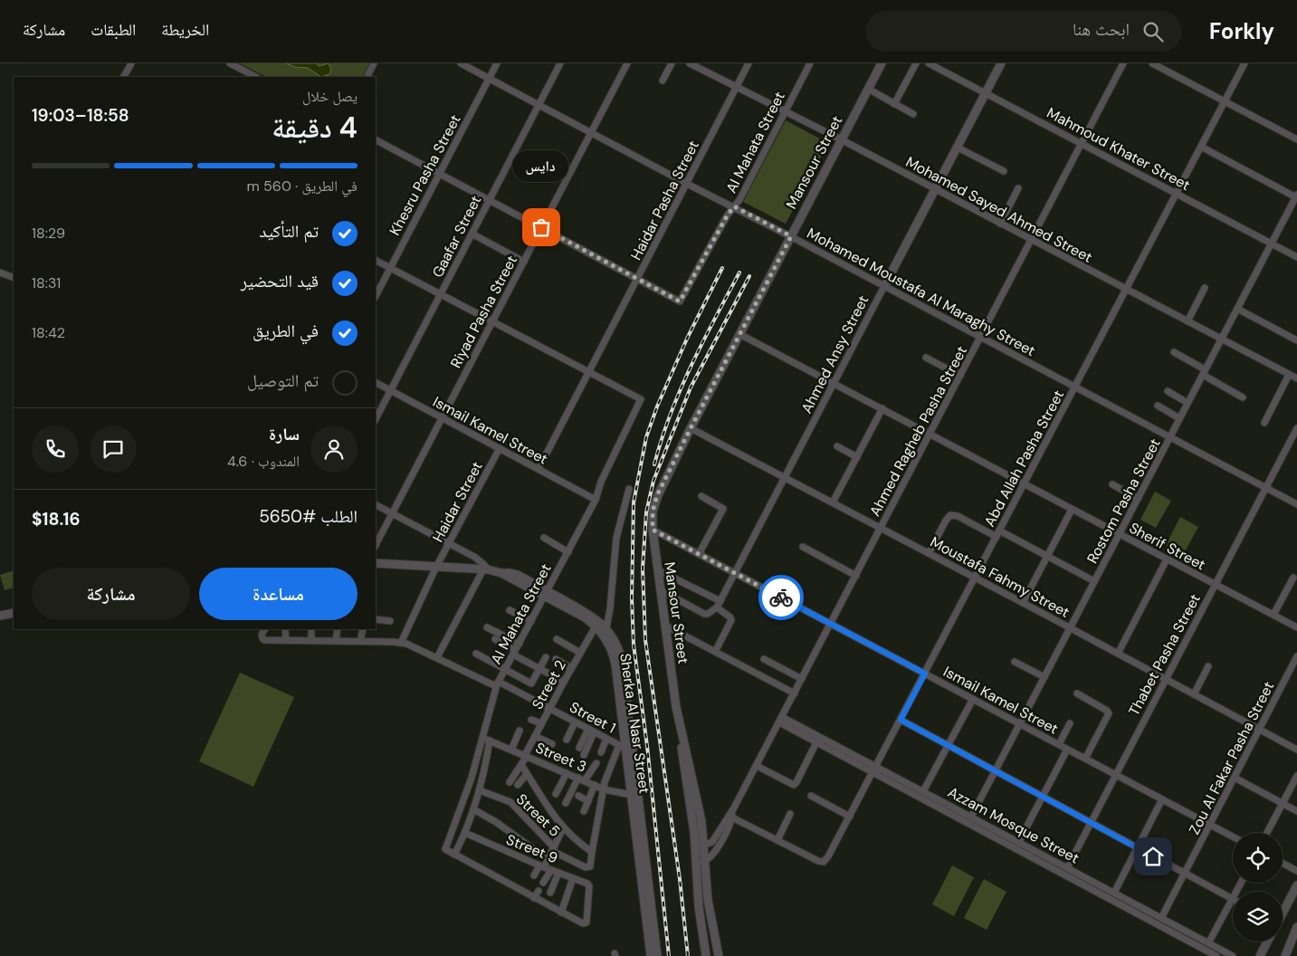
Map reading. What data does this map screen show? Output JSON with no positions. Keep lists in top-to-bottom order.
{
  "streets": {
    "street": [
      "Al Mahata Street",
      "Mahmoud Khater Street",
      "Mansour Street",
      "Khesru Pasha Street",
      "Haidar Pasha Street",
      "Mohamed Sayed Ahmed Street",
      "Gaafar Street",
      "Mohamed Moustafa Al Maraghy Street",
      "Riyad Pasha Street",
      "Ahmed Ansy Street",
      "Ismail Kamel Street",
      "Ahmed Ragheb Pasha Street",
      "Abd Allah Pasha Street",
      "Rostom Pasha Street",
      "Haidar Street",
      "Sherif Street",
      "Moustafa Fahmy Street",
      "Thabet Pasha Street",
      "Street 2",
      "Street 1",
      "Sherka Al Nasr Street",
      "Street 3",
      "Zou Al Fakar Pasha Street",
      "Street 5",
      "Azzam Mosque Street",
      "Street 9"
    ]
  },
  "crossings": [
    ["Al Mahata Street", "Haidar Pasha Street"],
    ["Al Mahata Street", "Mohamed Sayed Ahmed Street"],
    ["Al Mahata Street", "Mohamed Moustafa Al Maraghy Street"],
    ["Al Mahata Street", "Ismail Kamel Street"],
    ["Al Mahata Street", "Street 1"],
    ["Al Mahata Street", "Sherka Al Nasr Street"],
    ["Al Mahata Street", "Street 3"],
    ["Mahmoud Khater Street", "Ahmed Ansy Street"],
    ["Mahmoud Khater Street", "Ahmed Ragheb Pasha Street"],
    ["Mahmoud Khater Street", "Abd Allah Pasha Street"],
    ["Mahmoud Khater Street", "Rostom Pasha Street"],
    ["Mansour Street", "Mohamed Sayed Ahmed Street"],
    ["Mansour Street", "Mohamed Moustafa Al Maraghy Street"],
    ["Mansour Street", "Ismail Kamel Street"],
    ["Mansour Street", "Ahmed Ragheb Pasha Street"],
    ["Mansour Street", "Sherif Street"],
    ["Mansour Street", "Moustafa Fahmy Street"],
    ["Khesru Pasha Street", "Mohamed Moustafa Al Maraghy Street"],
    ["Haidar Pasha Street", "Mohamed Sayed Ahmed Street"],
    ["Haidar Pasha Street", "Mohamed Moustafa Al Maraghy Street"],
    ["Haidar Pasha Street", "Ismail Kamel Street"],
    ["Mohamed Sayed Ahmed Street", "Ahmed Ansy Street"],
    ["Mohamed Sayed Ahmed Street", "Ahmed Ragheb Pasha Street"],
    ["Mohamed Sayed Ahmed Street", "Abd Allah Pasha Street"],
    ["Mohamed Sayed Ahmed Street", "Rostom Pasha Street"],
    ["Gaafar Street", "Mohamed Moustafa Al Maraghy Street"],
    ["Gaafar Street", "Ismail Kamel Street"],
    ["Mohamed Moustafa Al Maraghy Street", "Riyad Pasha Street"],
    ["Mohamed Moustafa Al Maraghy Street", "Ahmed Ansy Street"],
    ["Mohamed Moustafa Al Maraghy Street", "Ahmed Ragheb Pasha Street"],
    ["Mohamed Moustafa Al Maraghy Street", "Abd Allah Pasha Street"],
    ["Mohamed Moustafa Al Maraghy Street", "Rostom Pasha Street"],
    ["Mohamed Moustafa Al Maraghy Street", "Thabet Pasha Street"],
    ["Riyad Pasha Street", "Ismail Kamel Street"],
    ["Ahmed Ansy Street", "Ismail Kamel Street"],
    ["Ahmed Ansy Street", "Sherif Street"],
    ["Ahmed Ansy Street", "Moustafa Fahmy Street"],
    ["Ismail Kamel Street", "Ahmed Ragheb Pasha Street"],
    ["Ismail Kamel Street", "Abd Allah Pasha Street"],
    ["Ismail Kamel Street", "Rostom Pasha Street"],
    ["Ismail Kamel Street", "Haidar Street"],
    ["Ismail Kamel Street", "Thabet Pasha Street"],
    ["Ismail Kamel Street", "Zou Al Fakar Pasha Street"],
    ["Ahmed Ragheb Pasha Street", "Sherif Street"],
    ["Ahmed Ragheb Pasha Street", "Moustafa Fahmy Street"],
    ["Ahmed Ragheb Pasha Street", "Azzam Mosque Street"],
    ["Abd Allah Pasha Street", "Sherif Street"],
    ["Abd Allah Pasha Street", "Moustafa Fahmy Street"],
    ["Abd Allah Pasha Street", "Azzam Mosque Street"],
    ["Rostom Pasha Street", "Sherif Street"],
    ["Rostom Pasha Street", "Moustafa Fahmy Street"],
    ["Rostom Pasha Street", "Azzam Mosque Street"],
    ["Haidar Street", "Street 1"],
    ["Sherif Street", "Thabet Pasha Street"],
    ["Moustafa Fahmy Street", "Thabet Pasha Street"],
    ["Moustafa Fahmy Street", "Zou Al Fakar Pasha Street"],
    ["Thabet Pasha Street", "Azzam Mosque Street"],
    ["Street 2", "Street 1"],
    ["Street 2", "Sherka Al Nasr Street"],
    ["Street 2", "Street 3"],
    ["Street 1", "Sherka Al Nasr Street"],
    ["Sherka Al Nasr Street", "Street 3"],
    ["Zou Al Fakar Pasha Street", "Azzam Mosque Street"]
  ],
  "places": ["دايس"],
  "page": {
    "header": "Forkly",
    "search": "ابحث هنا",
    "nav": ["الخريطة", "الطبقات", "مشاركة"],
    "heading": ["4 دقيقة", "يصل خلال", "18:58–19:03"],
    "panel": [
      "سارة",
      "المندوب · 4.6",
      "الطلب #5650",
      "$18.16"
    ],
    "bubble": "دايس",
    "bar": "في الطريق · 560 m",
    "list": [
      ["تم التأكيد", "18:29"],
      ["قيد التحضير", "18:31"],
      ["في الطريق", "18:42"],
      "تم التوصيل"
    ],
    "buttons": ["مساعدة", "مشاركة"]
  }
}
